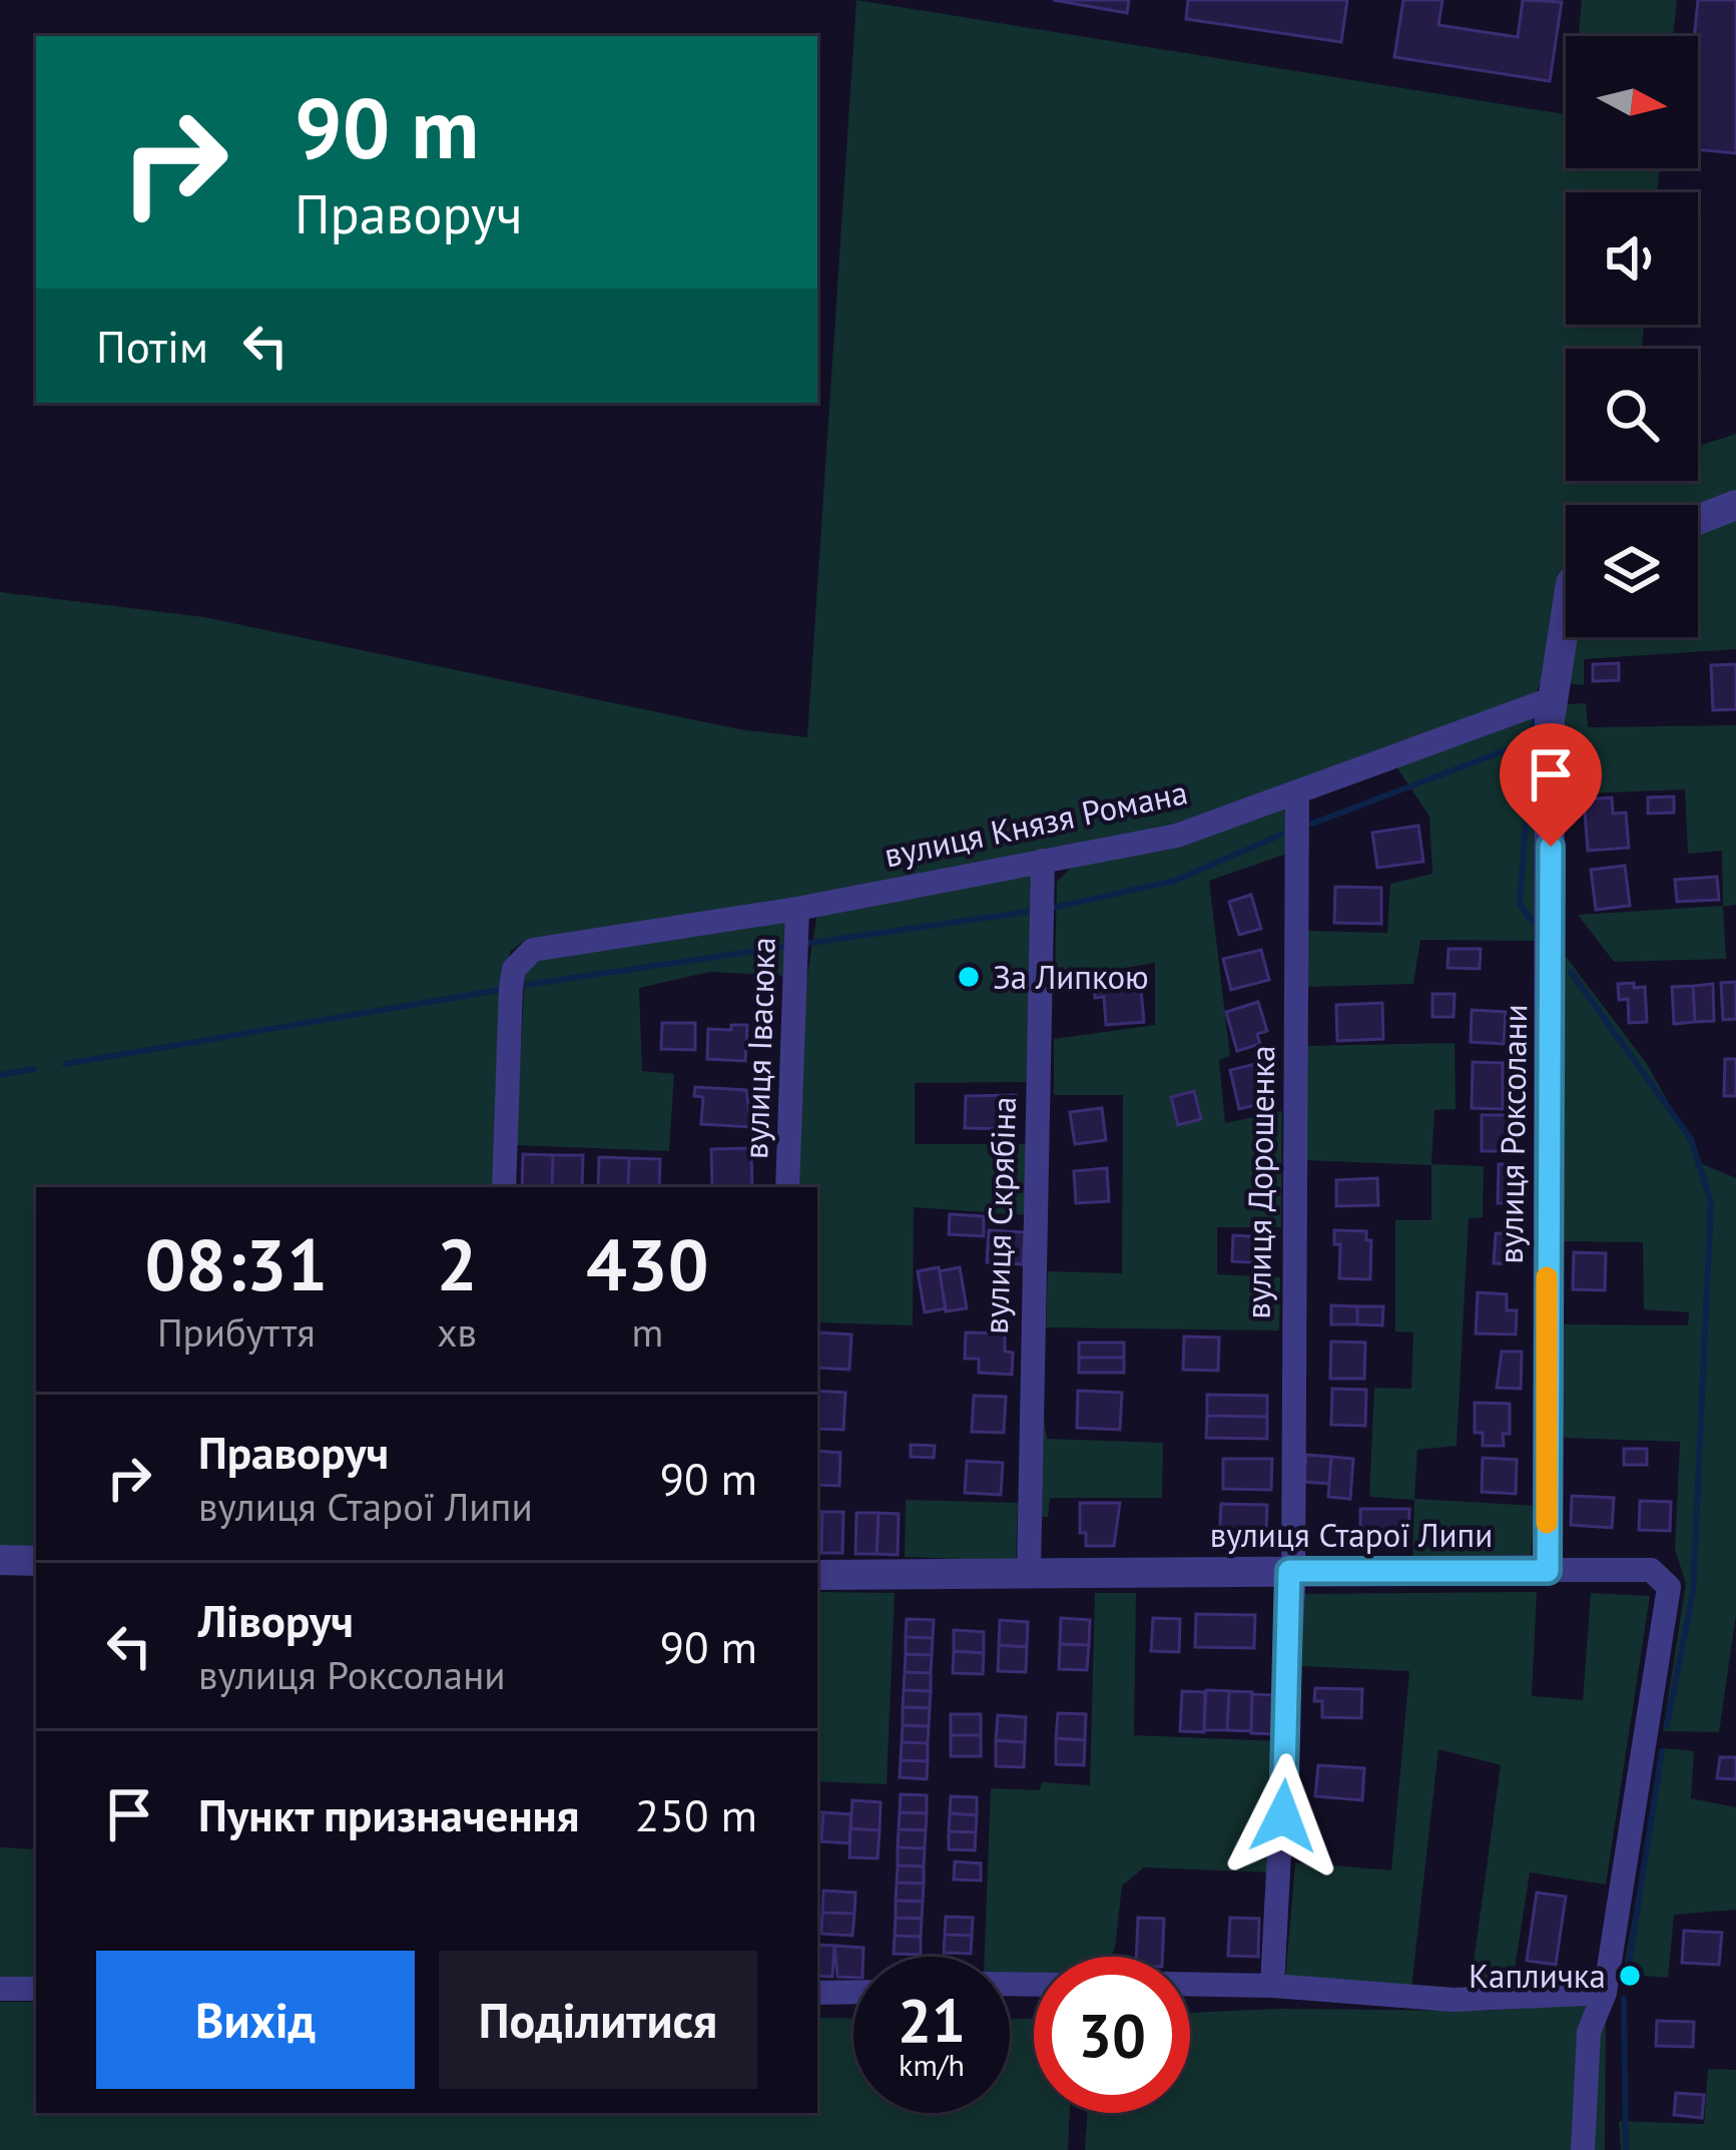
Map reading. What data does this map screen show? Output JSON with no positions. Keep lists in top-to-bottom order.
{
  "streets": {
    "street": [
      "вулиця Князя Романа",
      "вулиця Івасюка",
      "вулиця Роксолани",
      "вулиця Дорошенка",
      "вулиця Скрябіна",
      "вулиця Старої Липи"
    ]
  },
  "crossings": [
    ["вулиця Князя Романа", "вулиця Івасюка"],
    ["вулиця Князя Романа", "вулиця Роксолани"],
    ["вулиця Князя Романа", "вулиця Дорошенка"],
    ["вулиця Князя Романа", "вулиця Скрябіна"],
    ["вулиця Роксолани", "вулиця Старої Липи"],
    ["вулиця Дорошенка", "вулиця Старої Липи"],
    ["вулиця Скрябіна", "вулиця Старої Липи"]
  ],
  "places": ["За Липкою", "Капличка"],
  "north": "right",
  "page": {
    "turn": ["90 m", "Праворуч"],
    "then": "Потім",
    "eta": [
      "08:31",
      "Прибуття",
      "2",
      "хв",
      "430",
      "m"
    ],
    "list": [
      {
        "name": "Праворуч",
        "note": "вулиця Старої Липи",
        "value": "90 m"
      },
      {
        "name": "Ліворуч",
        "note": "вулиця Роксолани",
        "value": "90 m"
      },
      {
        "name": "Пункт призначення",
        "value": "250 m"
      }
    ],
    "buttons": ["Вихід", "Поділитися"],
    "speed": "21 km/h",
    "limit": "30"
  }
}
